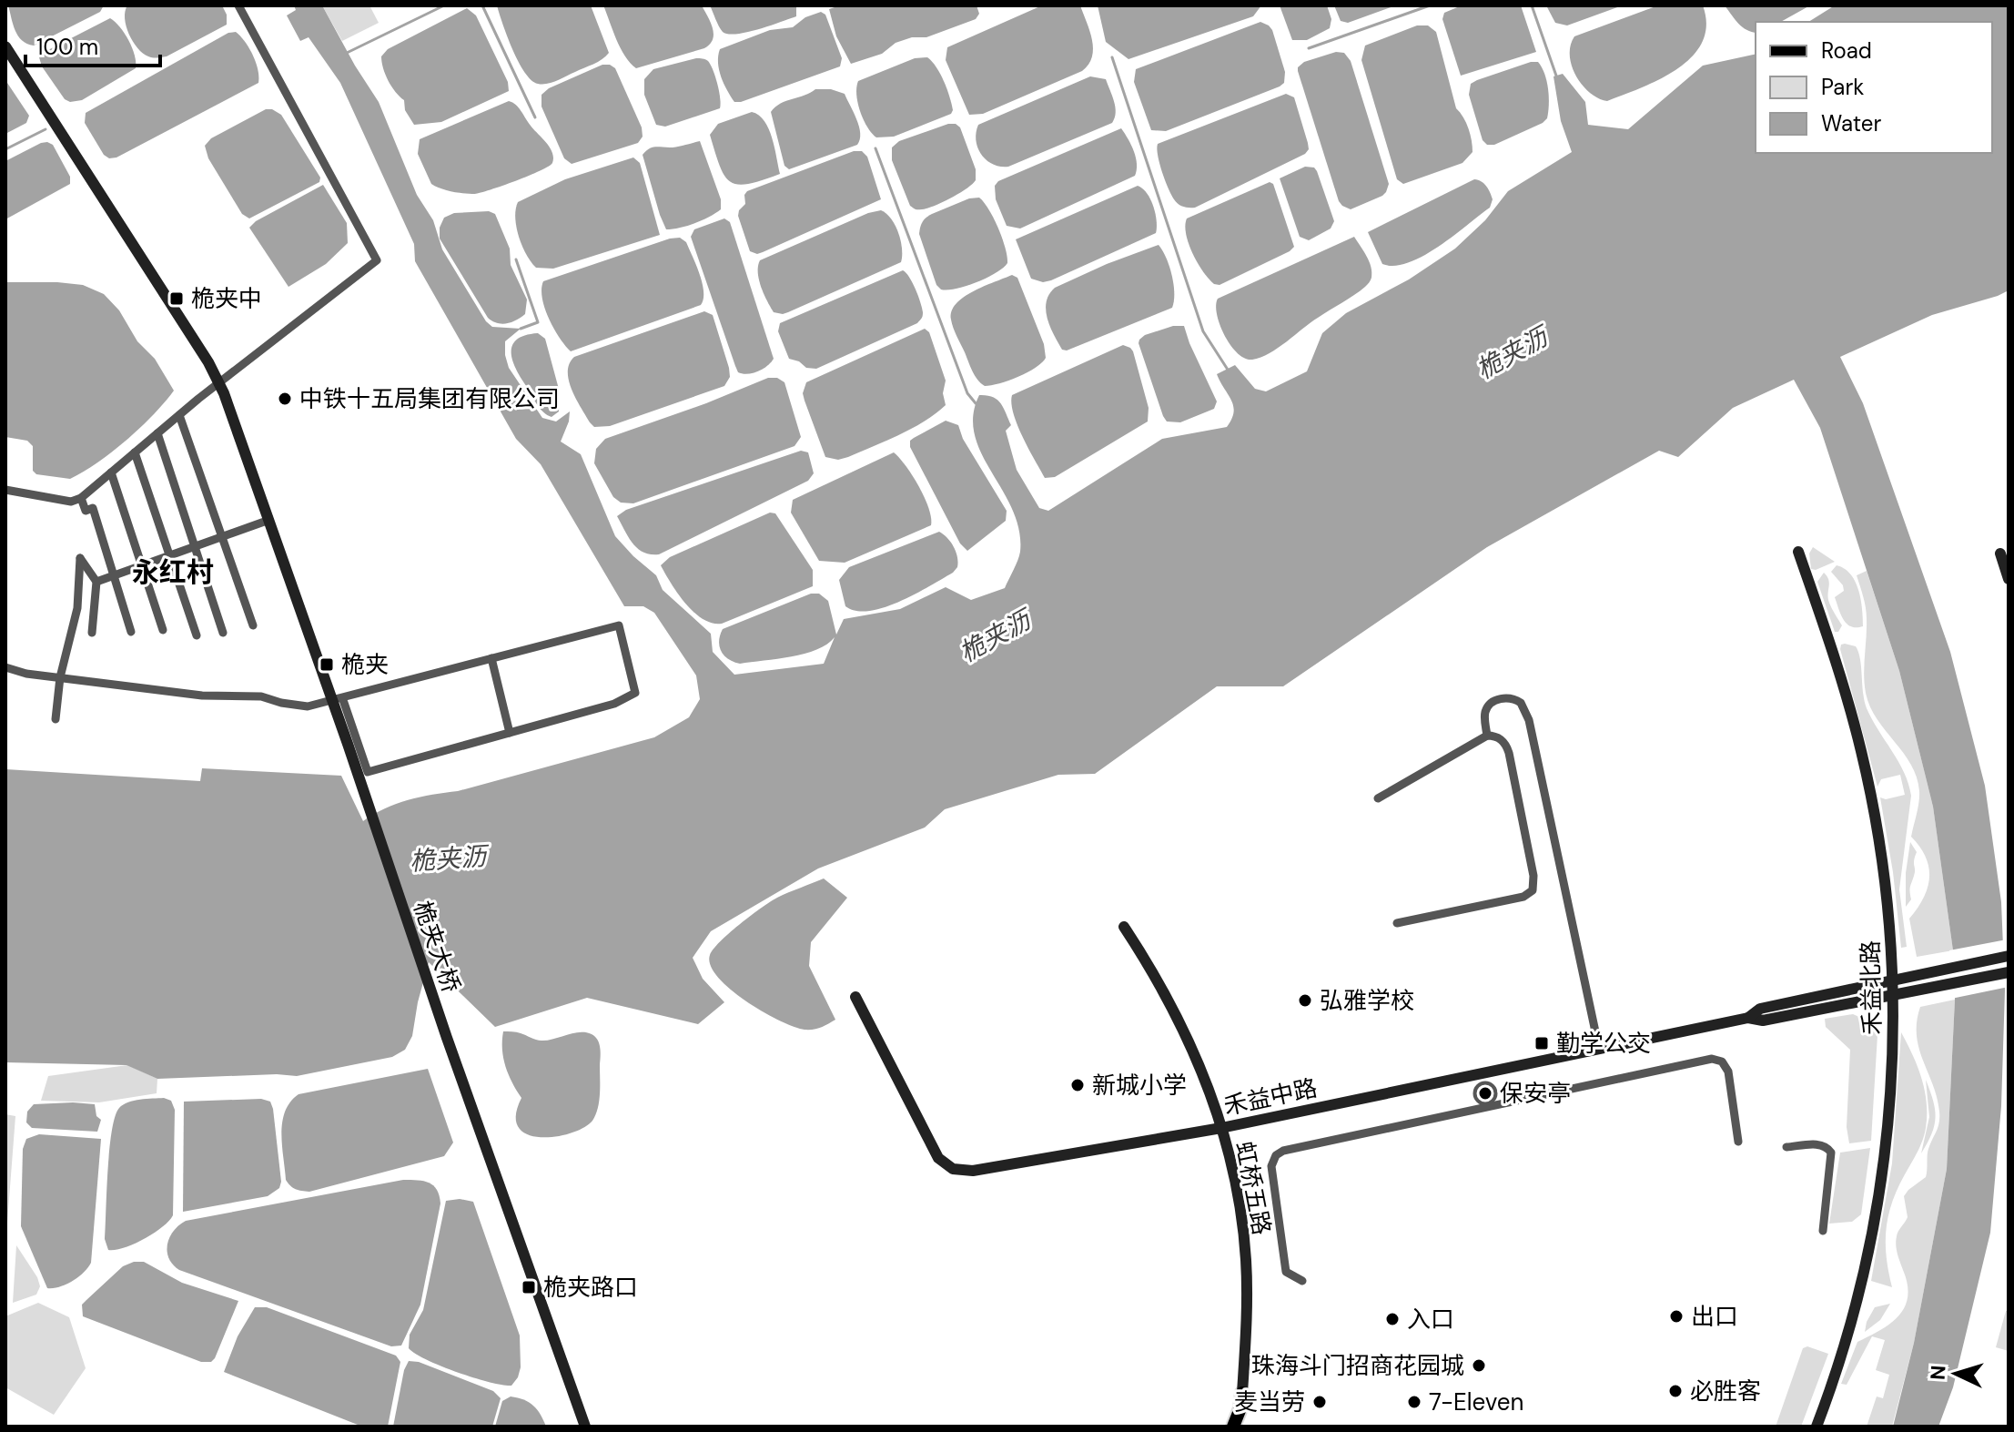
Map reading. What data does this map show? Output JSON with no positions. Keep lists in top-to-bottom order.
{
  "streets": {
    "street": [
      "桅夹大桥",
      "禾益北路",
      "禾益中路",
      "虹桥五路"
    ]
  },
  "crossings": [
    ["禾益北路", "禾益中路"],
    ["禾益中路", "虹桥五路"]
  ],
  "districts": ["永红村"],
  "water": ["桅夹沥"],
  "places": {
    "transit": [
      "桅夹中",
      "桅夹",
      "勤学公交",
      "桅夹路口"
    ],
    "other": [
      "中铁十五局集团有限公司",
      "弘雅学校",
      "新城小学",
      "保安亭",
      "出口",
      "入口",
      "珠海斗门招商花园城",
      "必胜客",
      "麦当劳",
      "7-Eleven"
    ]
  },
  "legend": ["Road", "Park", "Water"],
  "scale_bar": "100 m",
  "north": "left"
}
